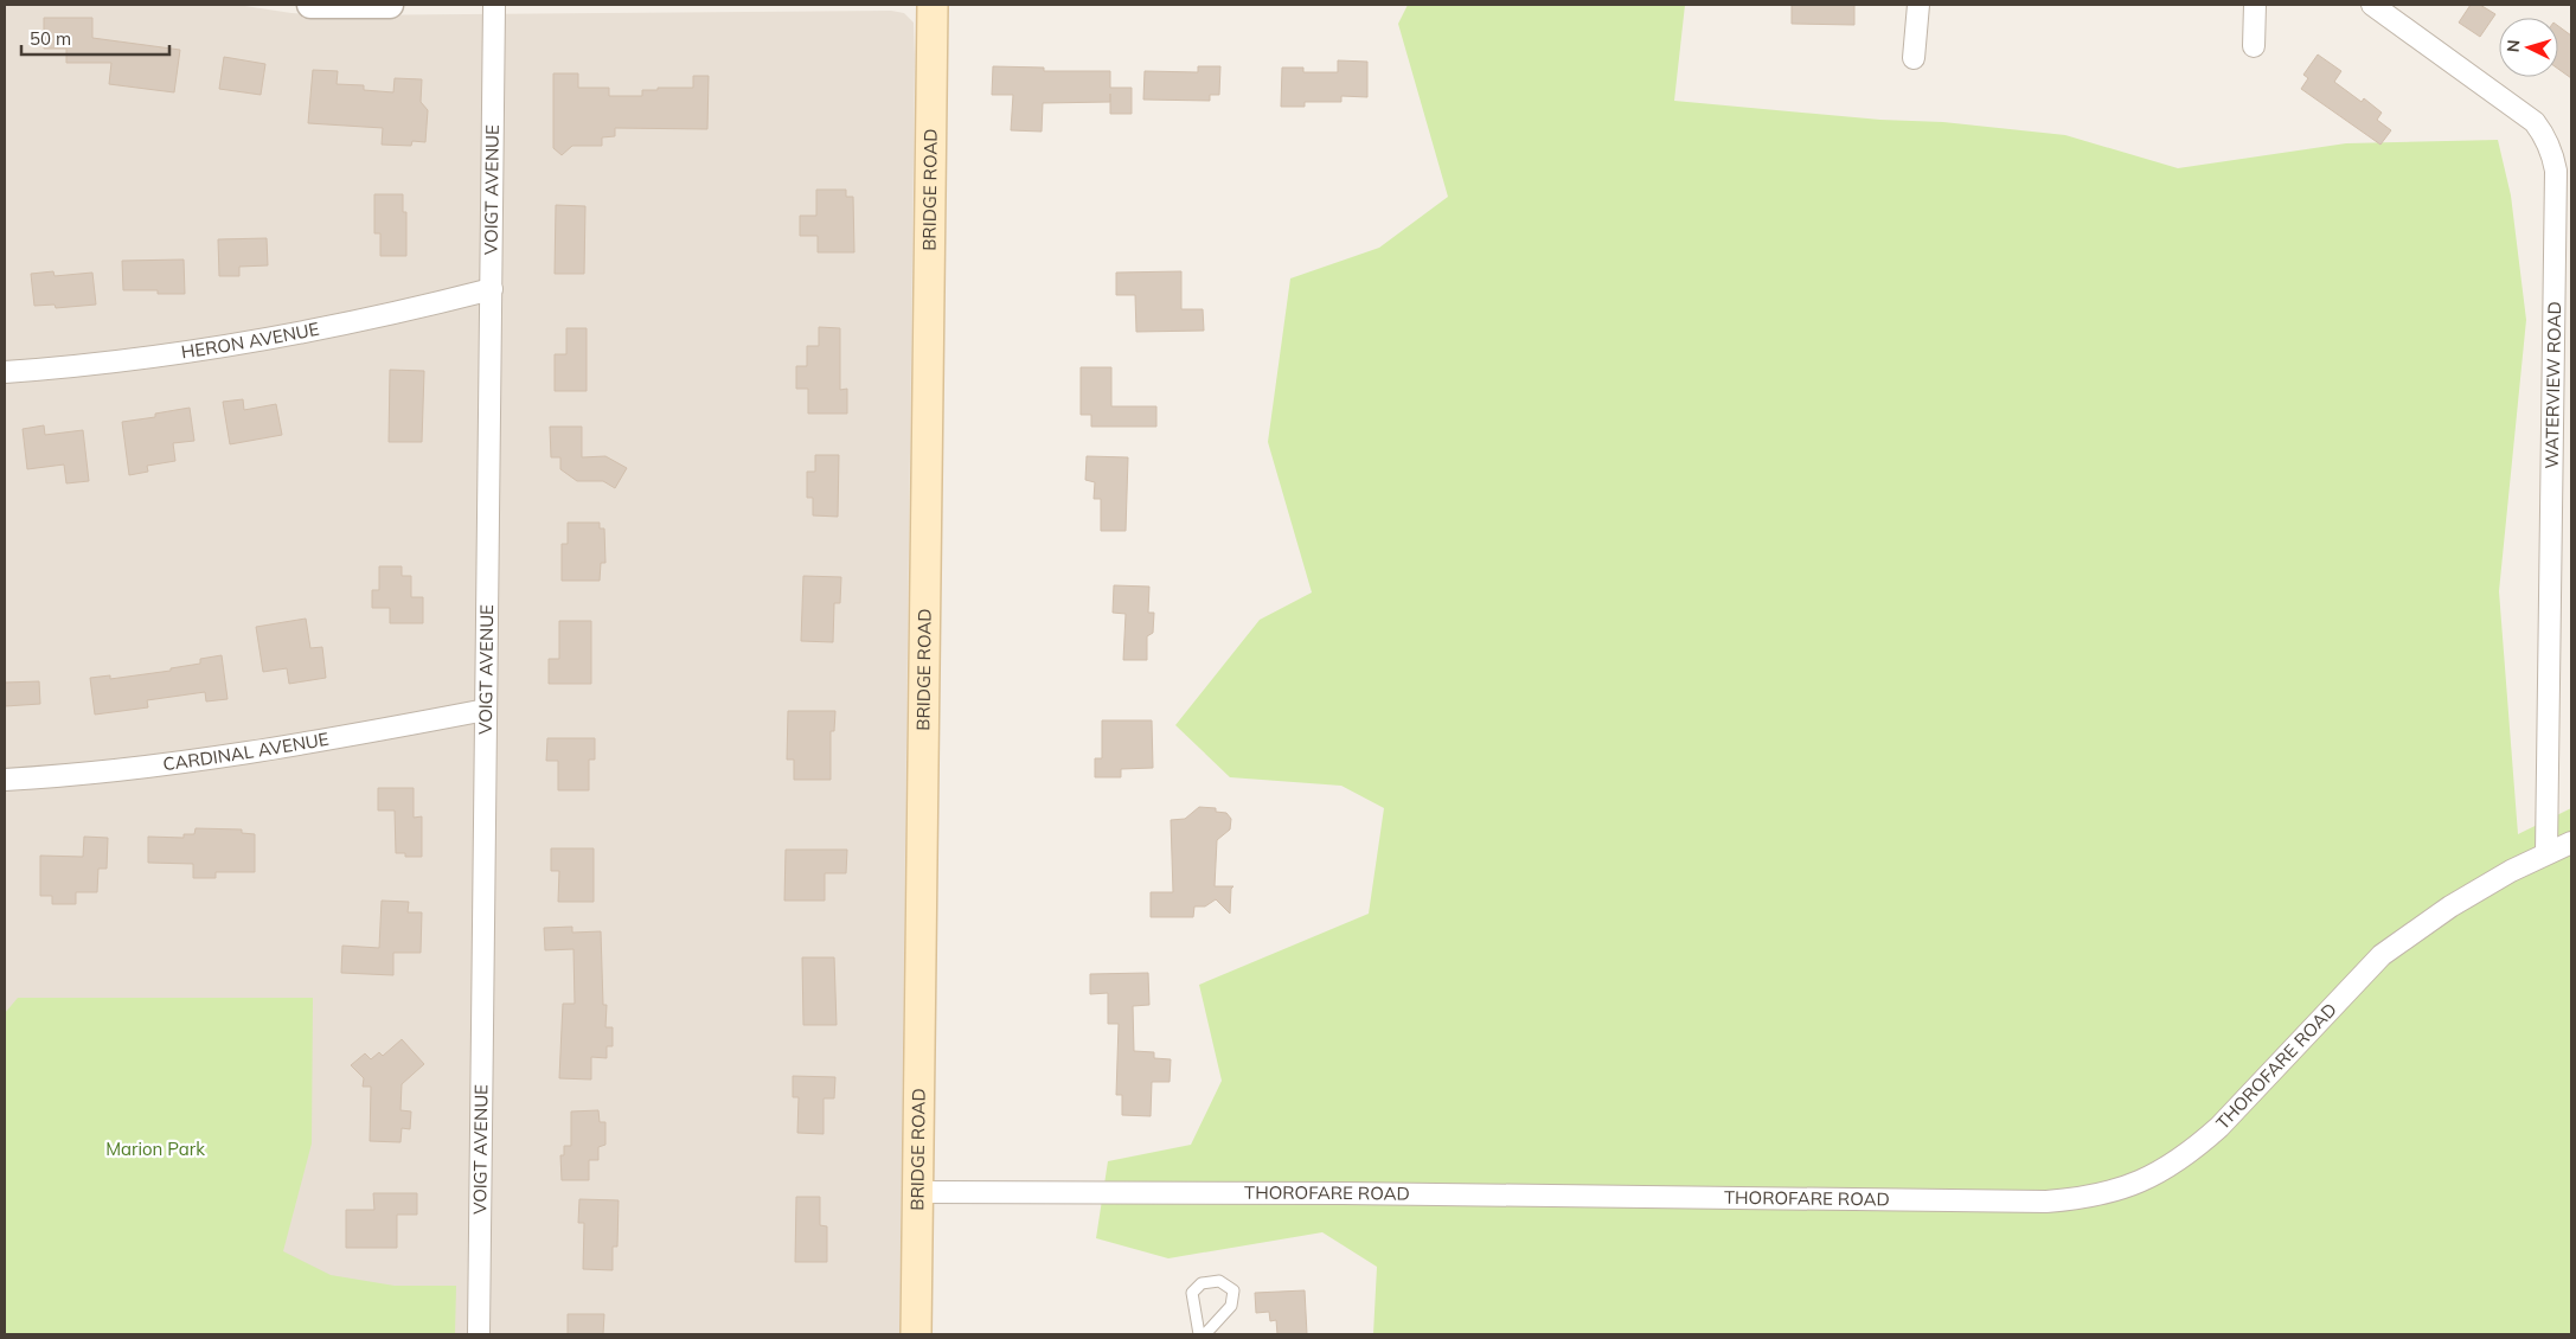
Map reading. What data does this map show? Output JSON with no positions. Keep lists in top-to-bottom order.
{
  "streets": {
    "main road": ["BRIDGE ROAD"],
    "street": [
      "VOIGT AVENUE",
      "HERON AVENUE",
      "WATERVIEW ROAD",
      "CARDINAL AVENUE",
      "THOROFARE ROAD"
    ]
  },
  "crossings": [
    ["VOIGT AVENUE", "HERON AVENUE"],
    ["VOIGT AVENUE", "CARDINAL AVENUE"],
    ["BRIDGE ROAD", "THOROFARE ROAD"],
    ["WATERVIEW ROAD", "THOROFARE ROAD"]
  ],
  "parks": ["Marion Park"],
  "scale_bar": "50 m",
  "north": "left"
}
